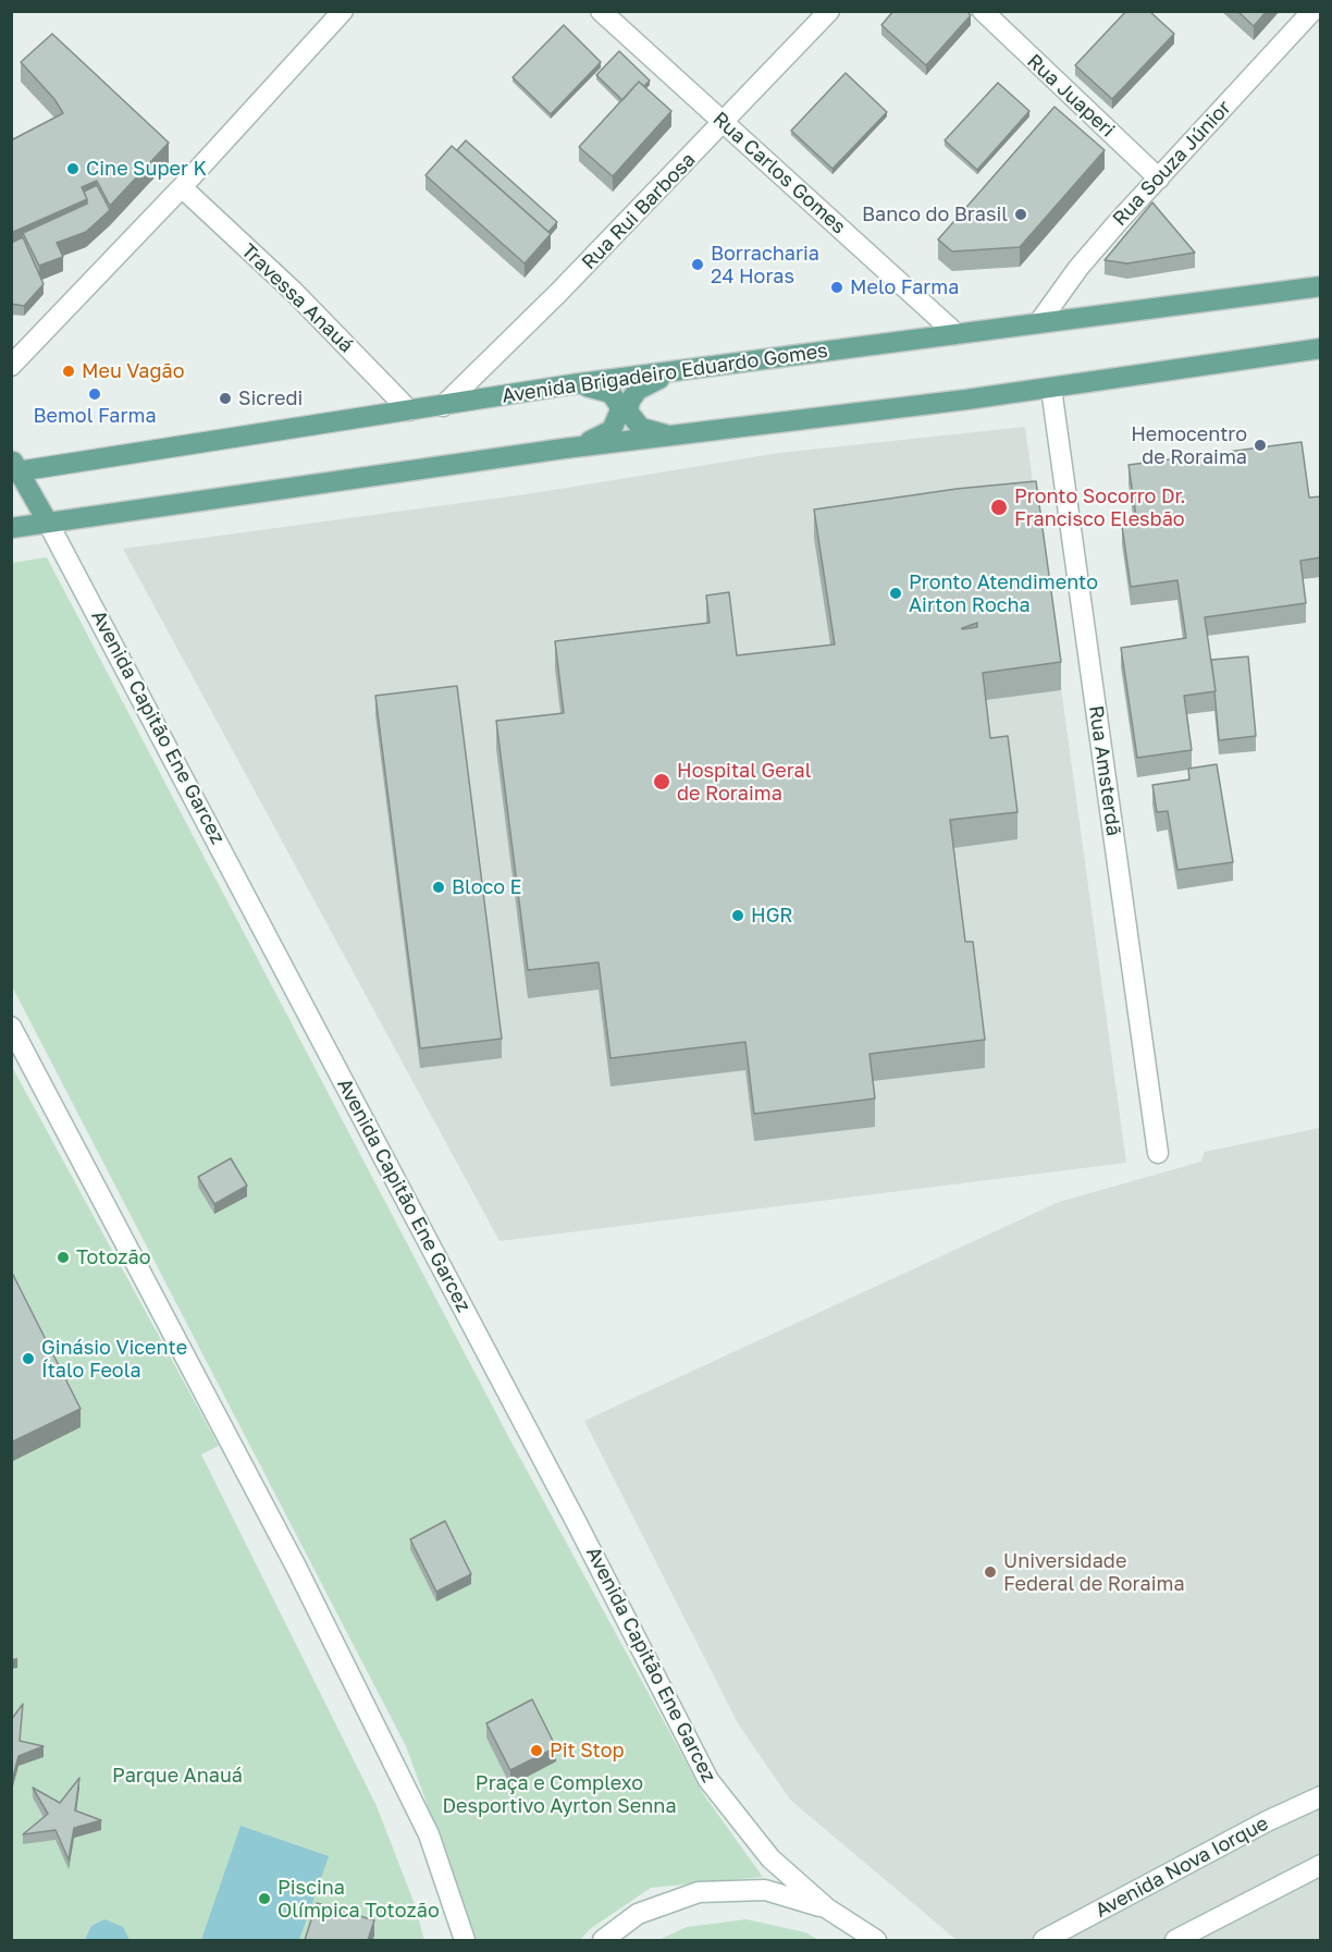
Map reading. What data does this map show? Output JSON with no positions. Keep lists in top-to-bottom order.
{
  "streets": {
    "main road": ["Avenida Brigadeiro Eduardo Gomes", "Avenida Capitão Ene Garcez"],
    "street": [
      "Rua Juaperi",
      "Rua Souza Júnior",
      "Rua Carlos Gomes",
      "Rua Rui Barbosa",
      "Travessa Anauá",
      "Rua Amsterdã",
      "Avenida Nova Iorque"
    ]
  },
  "crossings": [
    ["Rua Juaperi", "Rua Souza Júnior"],
    ["Rua Souza Júnior", "Avenida Brigadeiro Eduardo Gomes"],
    ["Rua Carlos Gomes", "Rua Rui Barbosa"],
    ["Rua Carlos Gomes", "Avenida Brigadeiro Eduardo Gomes"],
    ["Rua Rui Barbosa", "Avenida Brigadeiro Eduardo Gomes"],
    ["Travessa Anauá", "Avenida Brigadeiro Eduardo Gomes"],
    ["Avenida Brigadeiro Eduardo Gomes", "Avenida Capitão Ene Garcez"]
  ],
  "parks": ["Parque Anauá", "Praça e Complexo Desportivo Ayrton Senna"],
  "places": [
    "Cine Super K",
    "Banco do Brasil",
    "Borracharia 24 Horas",
    "Melo Farma",
    "Meu Vagão",
    "Bemol Farma",
    "Sicredi",
    "Hemocentro de Roraima",
    "Pronto Socorro Dr. Francisco Elesbão",
    "Pronto Atendimento Airton Rocha",
    "Hospital Geral de Roraima",
    "Bloco E",
    "HGR",
    "Totozão",
    "Ginásio Vicente Ítalo Feola",
    "Universidade Federal de Roraima",
    "Pit Stop",
    "Piscina Olímpica Totozão"
  ]
}
